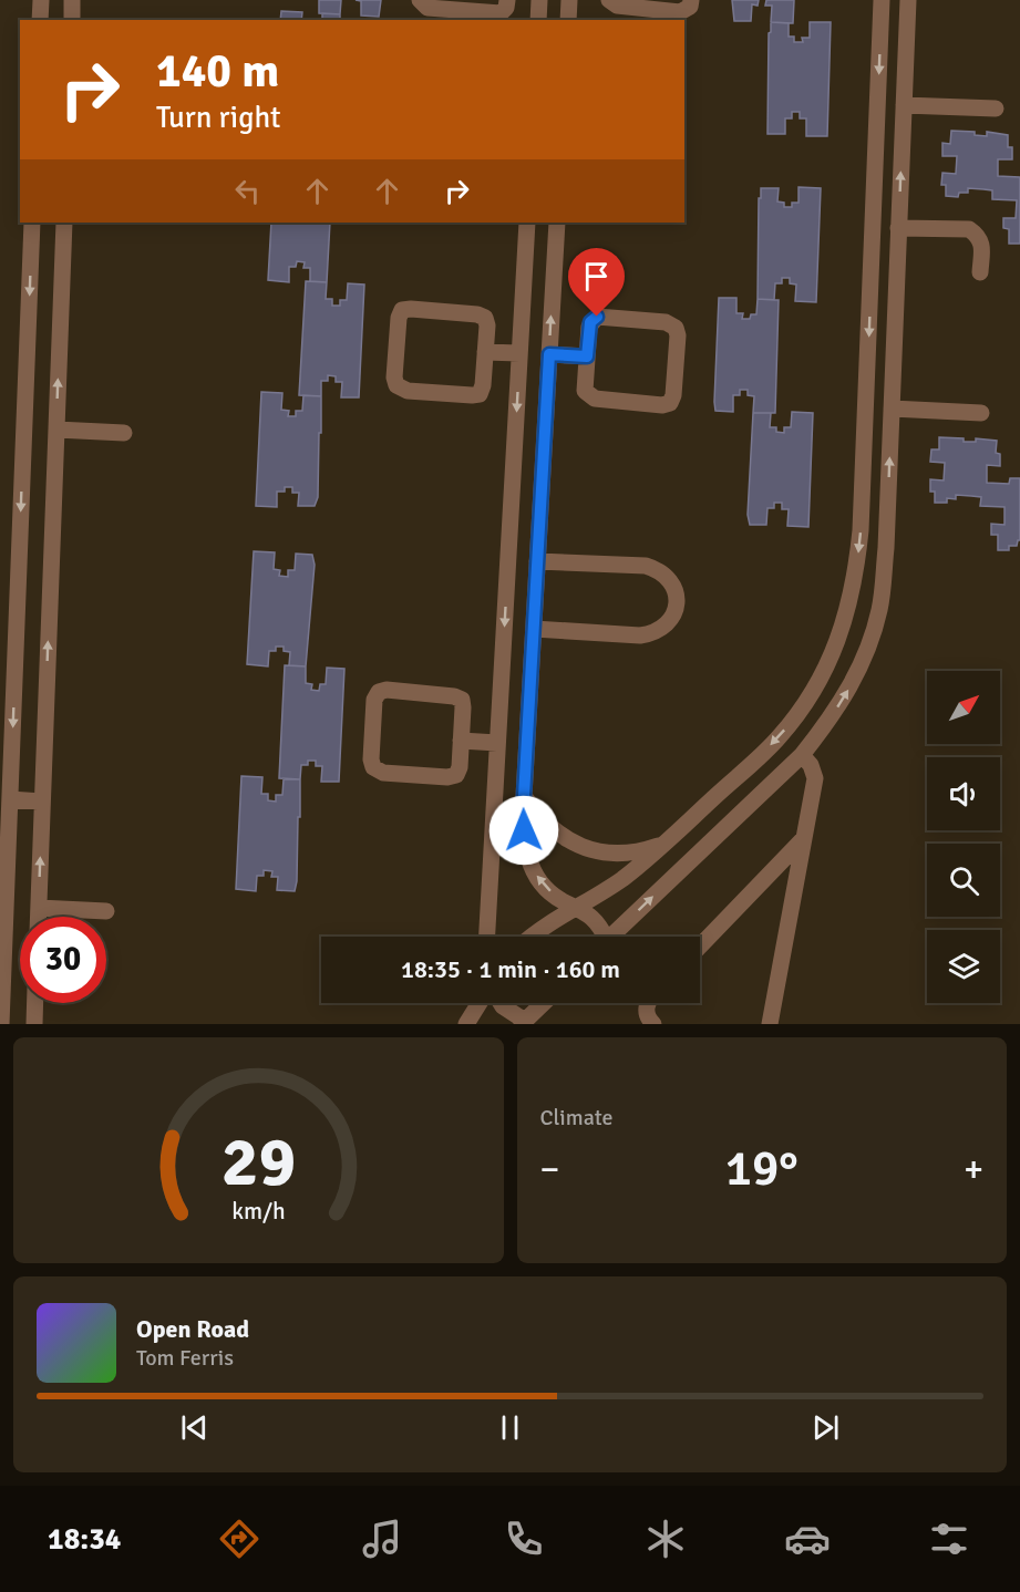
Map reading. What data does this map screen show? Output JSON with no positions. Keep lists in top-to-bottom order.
{
  "north": "top right",
  "page": {
    "turn": ["140 m", "Turn right"],
    "limit": "30",
    "trip": "18:35 · 1 min · 160 m",
    "tile": "Climate",
    "heat": ["−", "19°", "+"],
    "song": ["Open Road", "Tom Ferris"],
    "tabs": "18:34",
    "gauge": ["29", "km/h"]
  }
}
